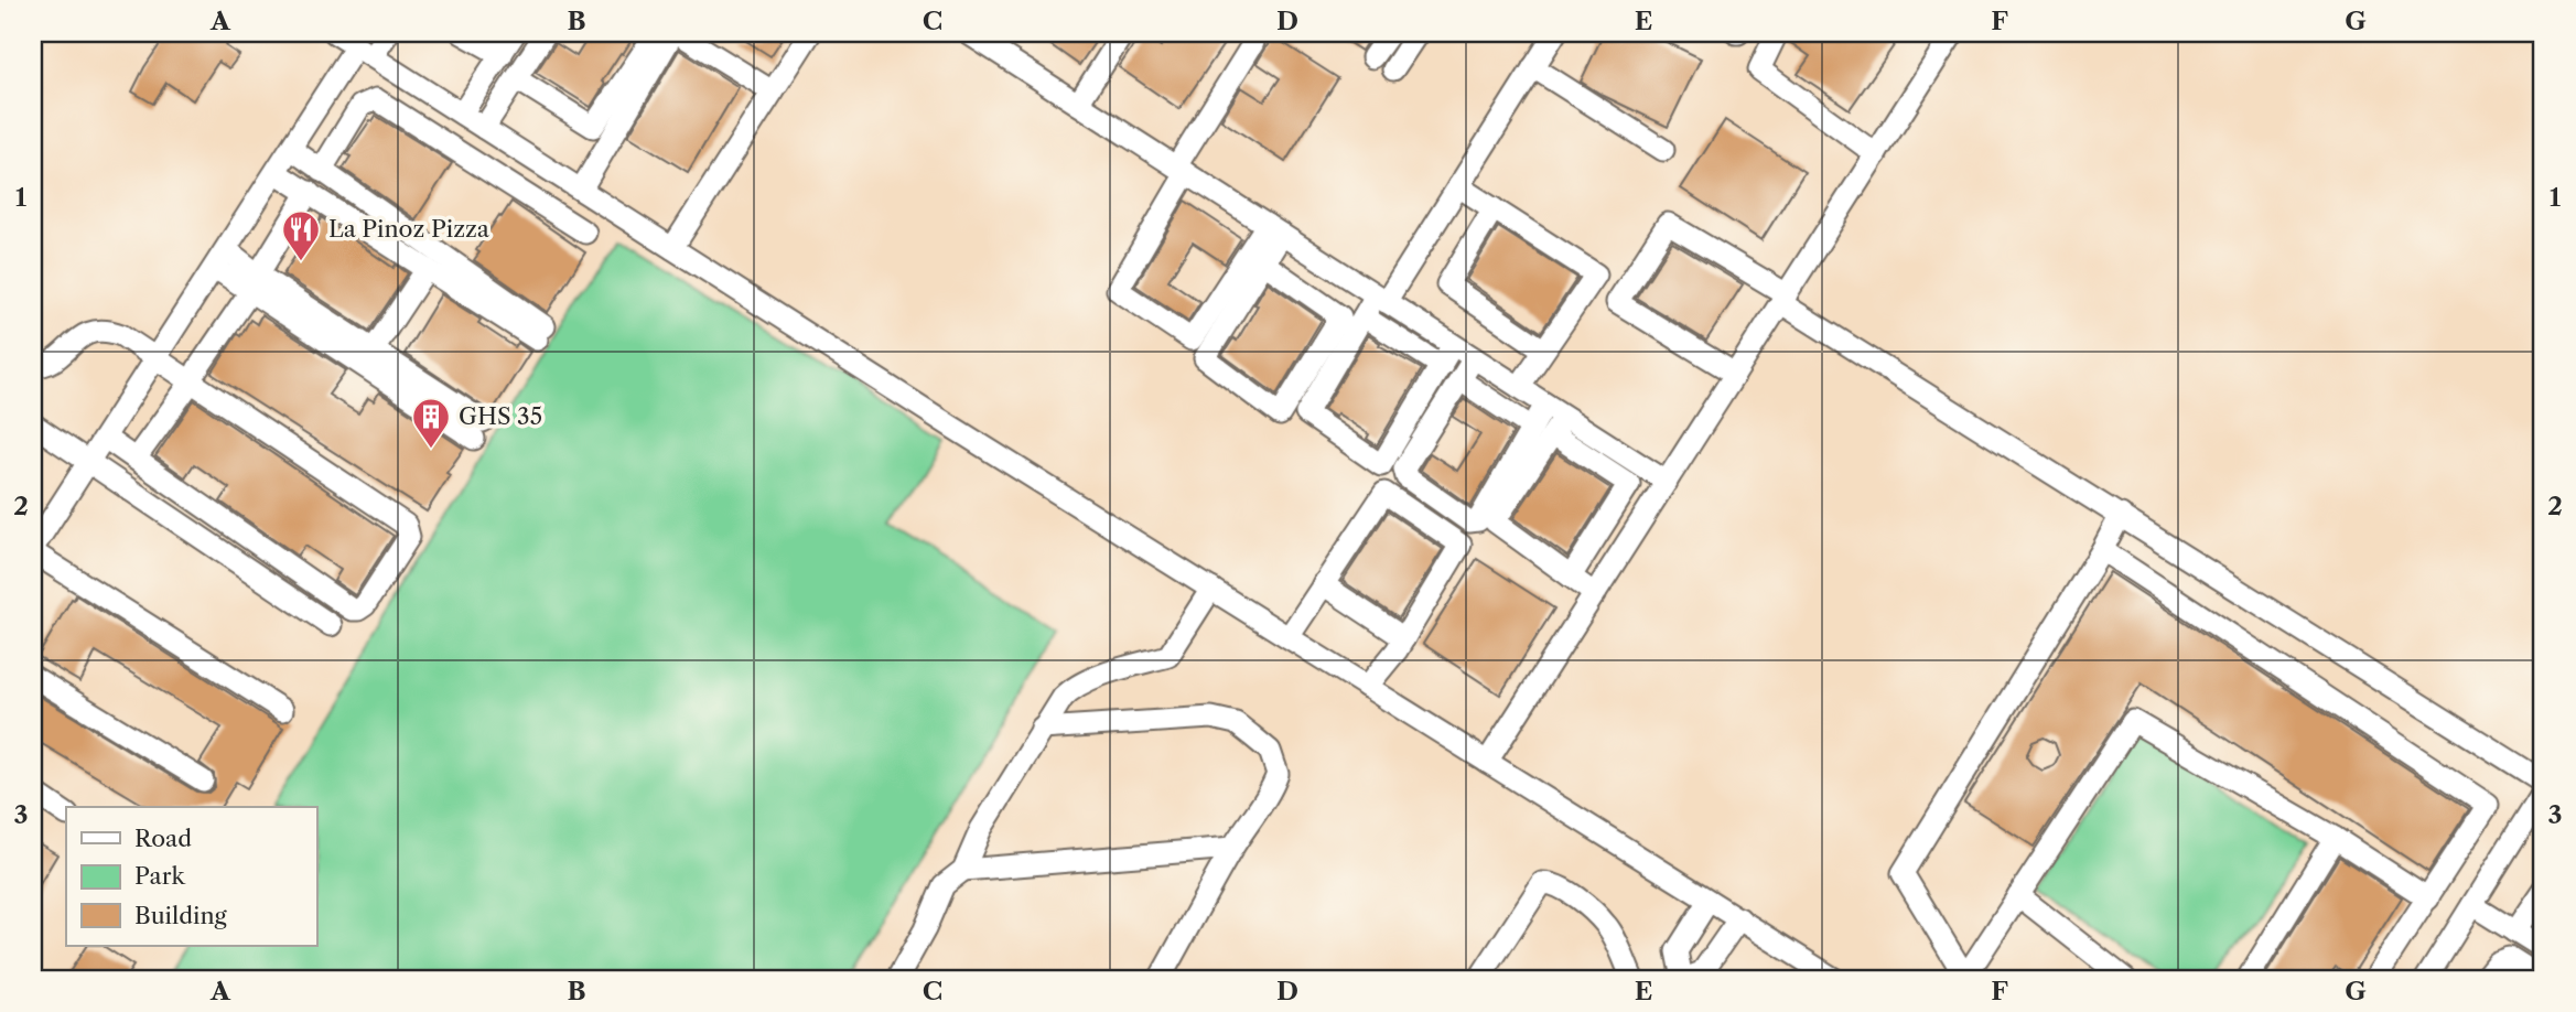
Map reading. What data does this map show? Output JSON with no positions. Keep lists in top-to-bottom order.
{
  "places": {
    "restaurant": ["La Pinoz Pizza"],
    "building": ["GHS 35"]
  },
  "legend": ["Road", "Park", "Building"],
  "grid": {
    "columns": [
      "A",
      "B",
      "C",
      "D",
      "E",
      "F",
      "G"
    ],
    "rows": ["1", "2", "3"]
  }
}
